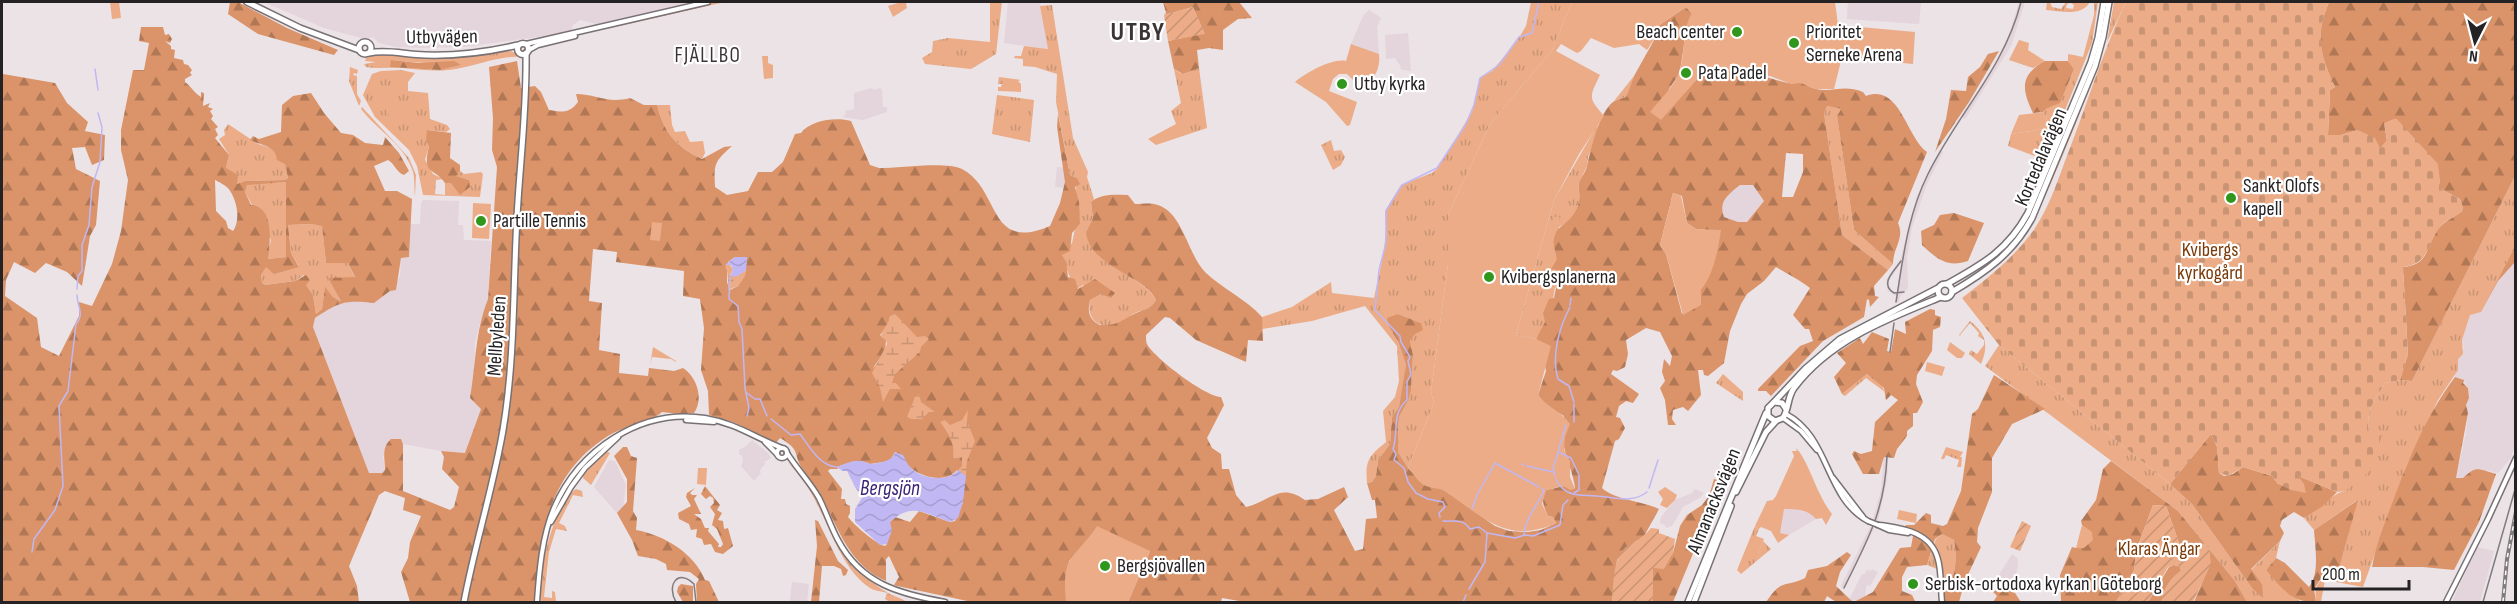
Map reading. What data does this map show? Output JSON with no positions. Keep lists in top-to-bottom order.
{
  "streets": {
    "main road": [
      "Utbyvägen",
      "Kortedalavägen",
      "Mellbyleden",
      "Almanacksvägen"
    ]
  },
  "crossings": [
    ["Utbyvägen", "Mellbyleden"],
    ["Kortedalavägen", "Almanacksvägen"]
  ],
  "districts": ["UTBY", "FJÄLLBO"],
  "water": ["Bergsjön"],
  "parks": ["Kvibergs kyrkogård", "Klaras Ängar"],
  "places": [
    "Beach center",
    "Prioritet Serneke Arena",
    "Pata Padel",
    "Utby kyrka",
    "Sankt Olofs kapell",
    "Partille Tennis",
    "Kvibergsplanerna",
    "Bergsjövallen",
    "Serbisk-ortodoxa kyrkan i Göteborg"
  ],
  "scale_bar": "200 m",
  "north": "bottom"
}
